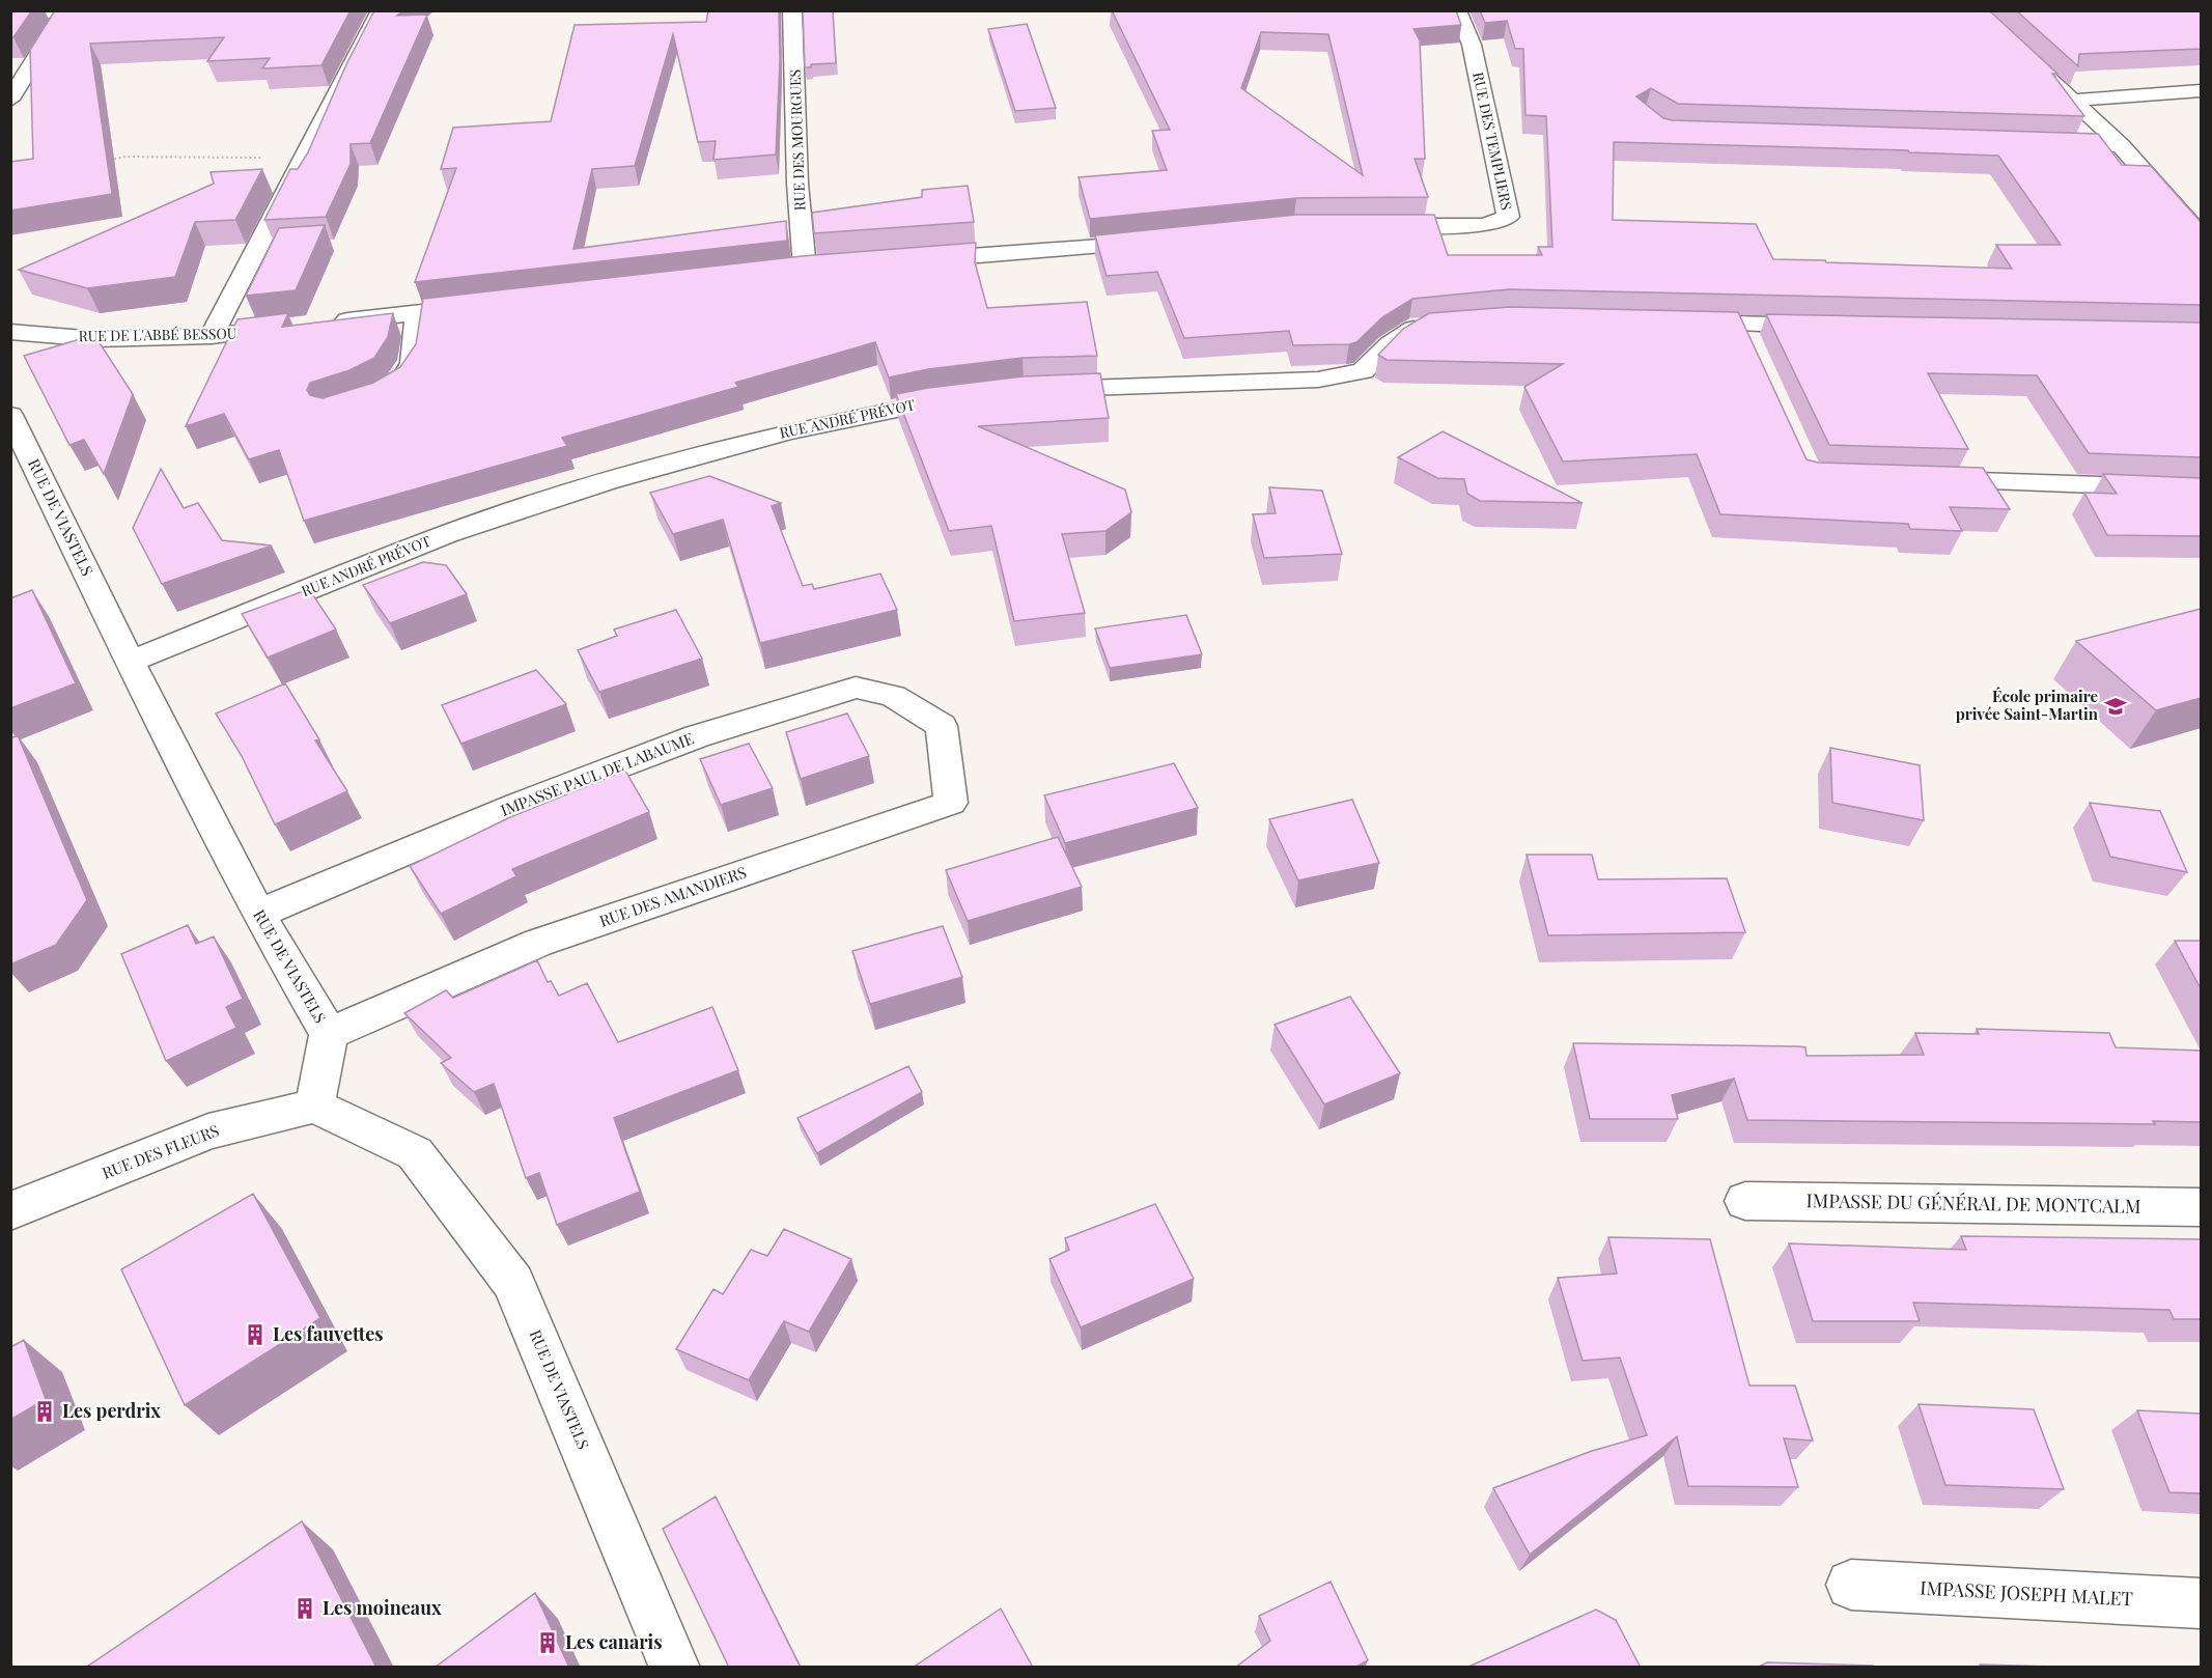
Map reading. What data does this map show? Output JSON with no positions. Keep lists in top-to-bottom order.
{
  "streets": {
    "street": [
      "RUE DES MOURGUES",
      "RUE DES TEMPLIERS",
      "RUE DE L'ABBÉ BESSOU",
      "RUE ANDRÉ PRÉVOT",
      "RUE DE VIASTELS",
      "IMPASSE PAUL DE LABAUME",
      "RUE DES AMANDIERS",
      "RUE DES FLEURS",
      "IMPASSE DU GÉNÉRAL DE MONTCALM",
      "IMPASSE JOSEPH MALET"
    ]
  },
  "crossings": [
    ["RUE ANDRÉ PRÉVOT", "RUE DE VIASTELS"],
    ["RUE DE VIASTELS", "IMPASSE PAUL DE LABAUME"],
    ["RUE DE VIASTELS", "RUE DES AMANDIERS"],
    ["RUE DE VIASTELS", "RUE DES FLEURS"],
    ["IMPASSE PAUL DE LABAUME", "RUE DES AMANDIERS"]
  ],
  "places": {
    "school or university": ["École primaire privée Saint-Martin"],
    "building": [
      "Les fauvettes",
      "Les perdrix",
      "Les moineaux",
      "Les canaris"
    ]
  }
}
